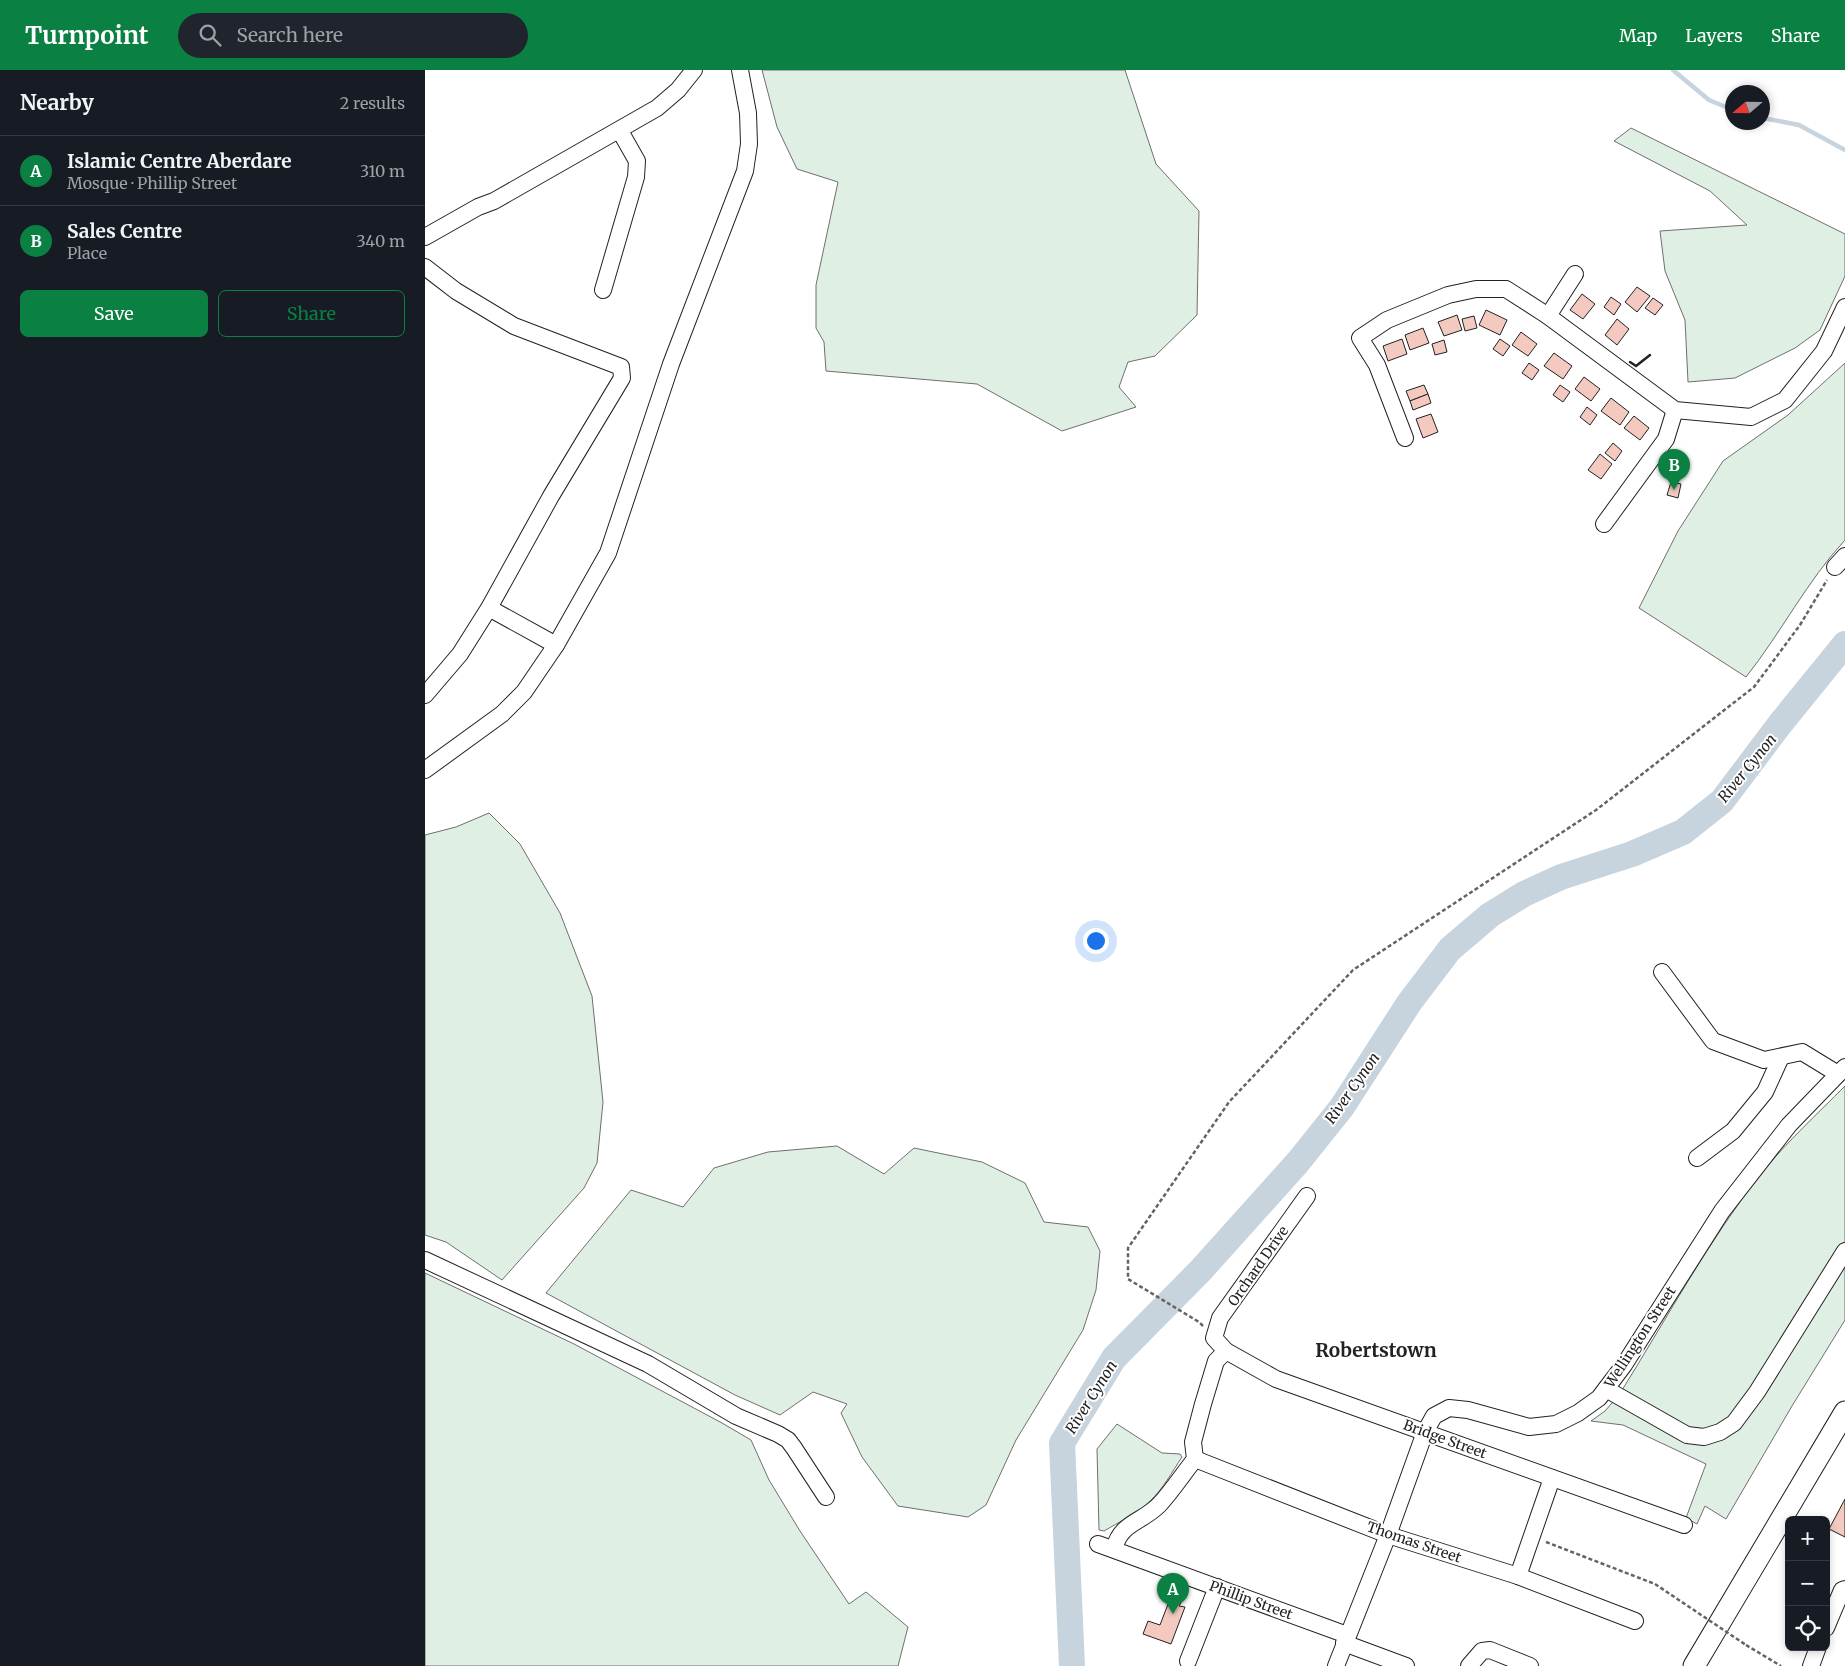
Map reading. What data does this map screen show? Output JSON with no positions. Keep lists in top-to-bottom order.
{
  "streets": {
    "street": [
      "Orchard Drive",
      "Wellington Street",
      "Bridge Street",
      "Thomas Street",
      "Phillip Street"
    ]
  },
  "crossings": [
    ["Orchard Drive", "Bridge Street"],
    ["Wellington Street", "Bridge Street"],
    ["Wellington Street", "Thomas Street"],
    ["Wellington Street", "Phillip Street"],
    ["Thomas Street", "Phillip Street"]
  ],
  "districts": ["Robertstown"],
  "water": ["River Cynon"],
  "north": "left",
  "page": {
    "header": "Turnpoint",
    "search": "Search here",
    "nav": ["Map", "Layers", "Share"],
    "heading": ["Nearby", "2 results"],
    "list": [
      {
        "mark": "A",
        "name": "Islamic Centre Aberdare",
        "note": "Mosque · Phillip Street",
        "value": "310 m"
      },
      {
        "mark": "B",
        "name": "Sales Centre",
        "note": "Place",
        "value": "340 m"
      }
    ],
    "buttons": ["Save", "Share"],
    "pins": ["B", "A"],
    "map_buttons": ["+", "−"]
  }
}
